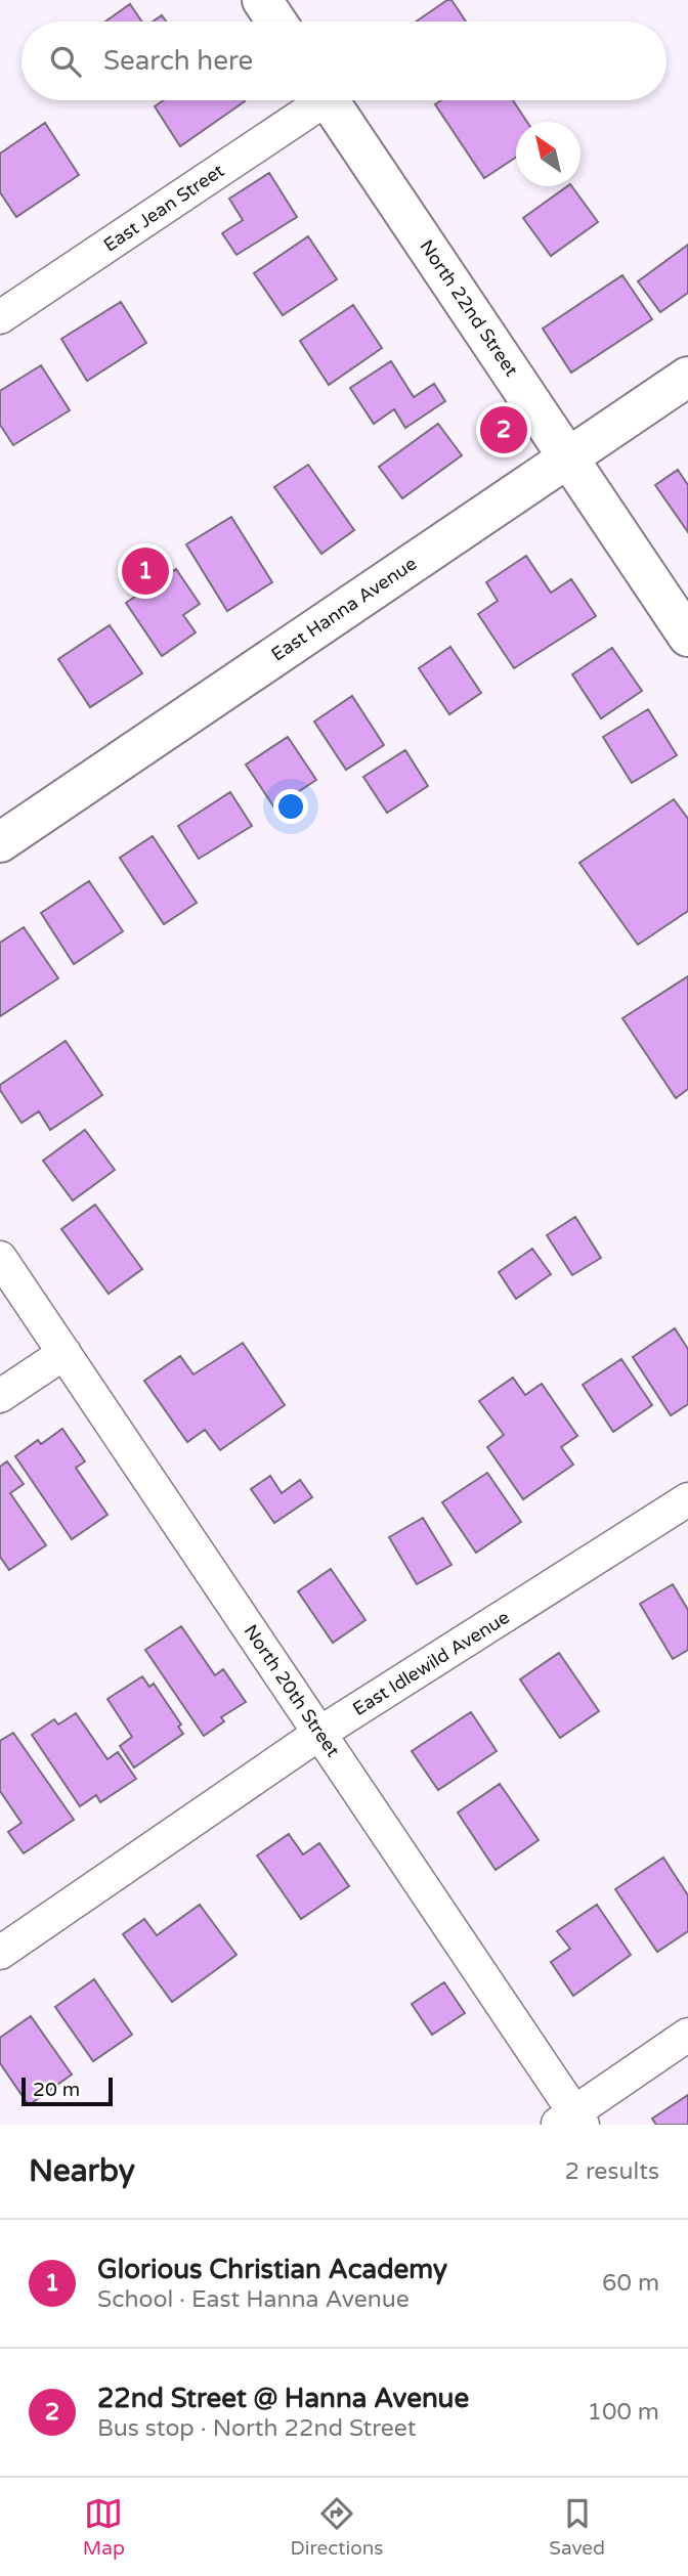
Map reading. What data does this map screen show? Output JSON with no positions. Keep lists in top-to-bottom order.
{
  "streets": {
    "street": [
      "East Jean Street",
      "North 22nd Street",
      "East Hanna Avenue",
      "East Idlewild Avenue",
      "North 20th Street"
    ]
  },
  "crossings": [
    ["North 22nd Street", "East Hanna Avenue"],
    ["East Idlewild Avenue", "North 20th Street"]
  ],
  "scale_bar": "20 m",
  "north": "top left",
  "page": {
    "search": "Search here",
    "pins": ["2", "1"],
    "scale": "20 m",
    "heading": ["Nearby", "2 results"],
    "list": [
      {
        "mark": "1",
        "name": "Glorious Christian Academy",
        "note": "School · East Hanna Avenue",
        "value": "60 m"
      },
      {
        "mark": "2",
        "name": "22nd Street @ Hanna Avenue",
        "note": "Bus stop · North 22nd Street",
        "value": "100 m"
      }
    ],
    "nav": ["Map", "Directions", "Saved"]
  }
}
